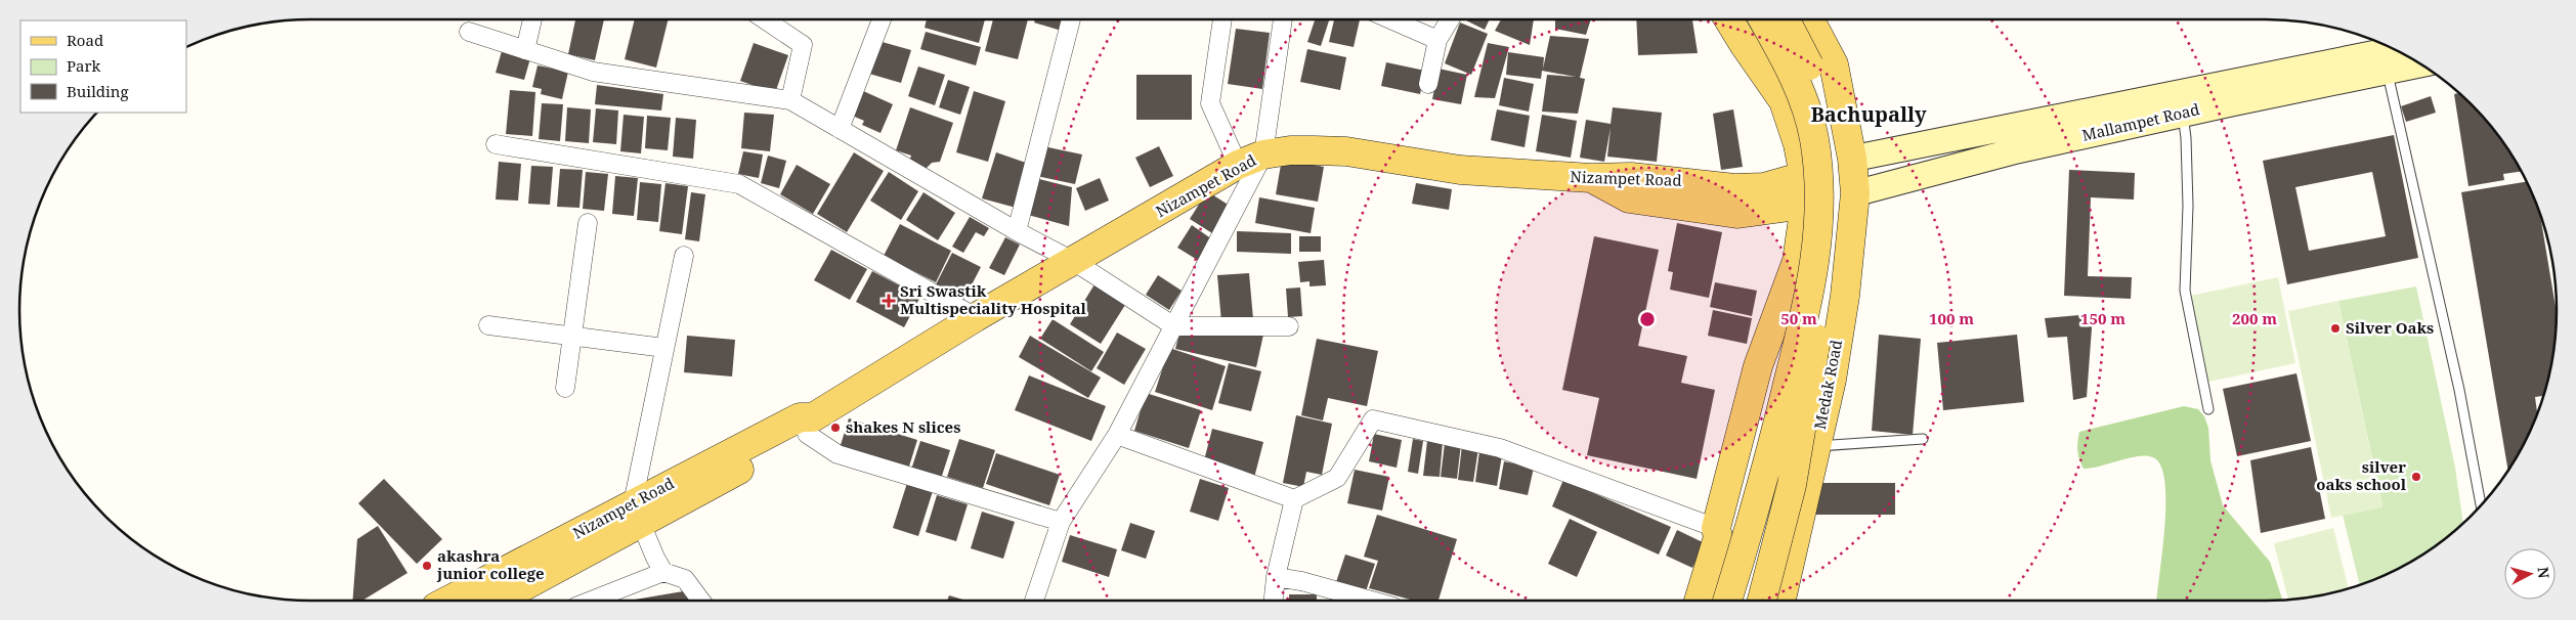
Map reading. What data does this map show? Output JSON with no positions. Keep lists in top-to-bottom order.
{
  "streets": {
    "main road": ["Mallampet Road", "Nizampet Road", "Medak Road"]
  },
  "crossings": [
    ["Mallampet Road", "Medak Road"]
  ],
  "districts": ["Bachupally"],
  "places": {
    "health": ["Sri Swastik Multispeciality Hospital"],
    "other": [
      "Silver Oaks",
      "shakes N slices",
      "silver oaks school",
      "akashra junior college"
    ]
  },
  "legend": ["Road", "Park", "Building"],
  "north": "right",
  "rings": [
    "50 m",
    "100 m",
    "150 m",
    "200 m"
  ]
}
